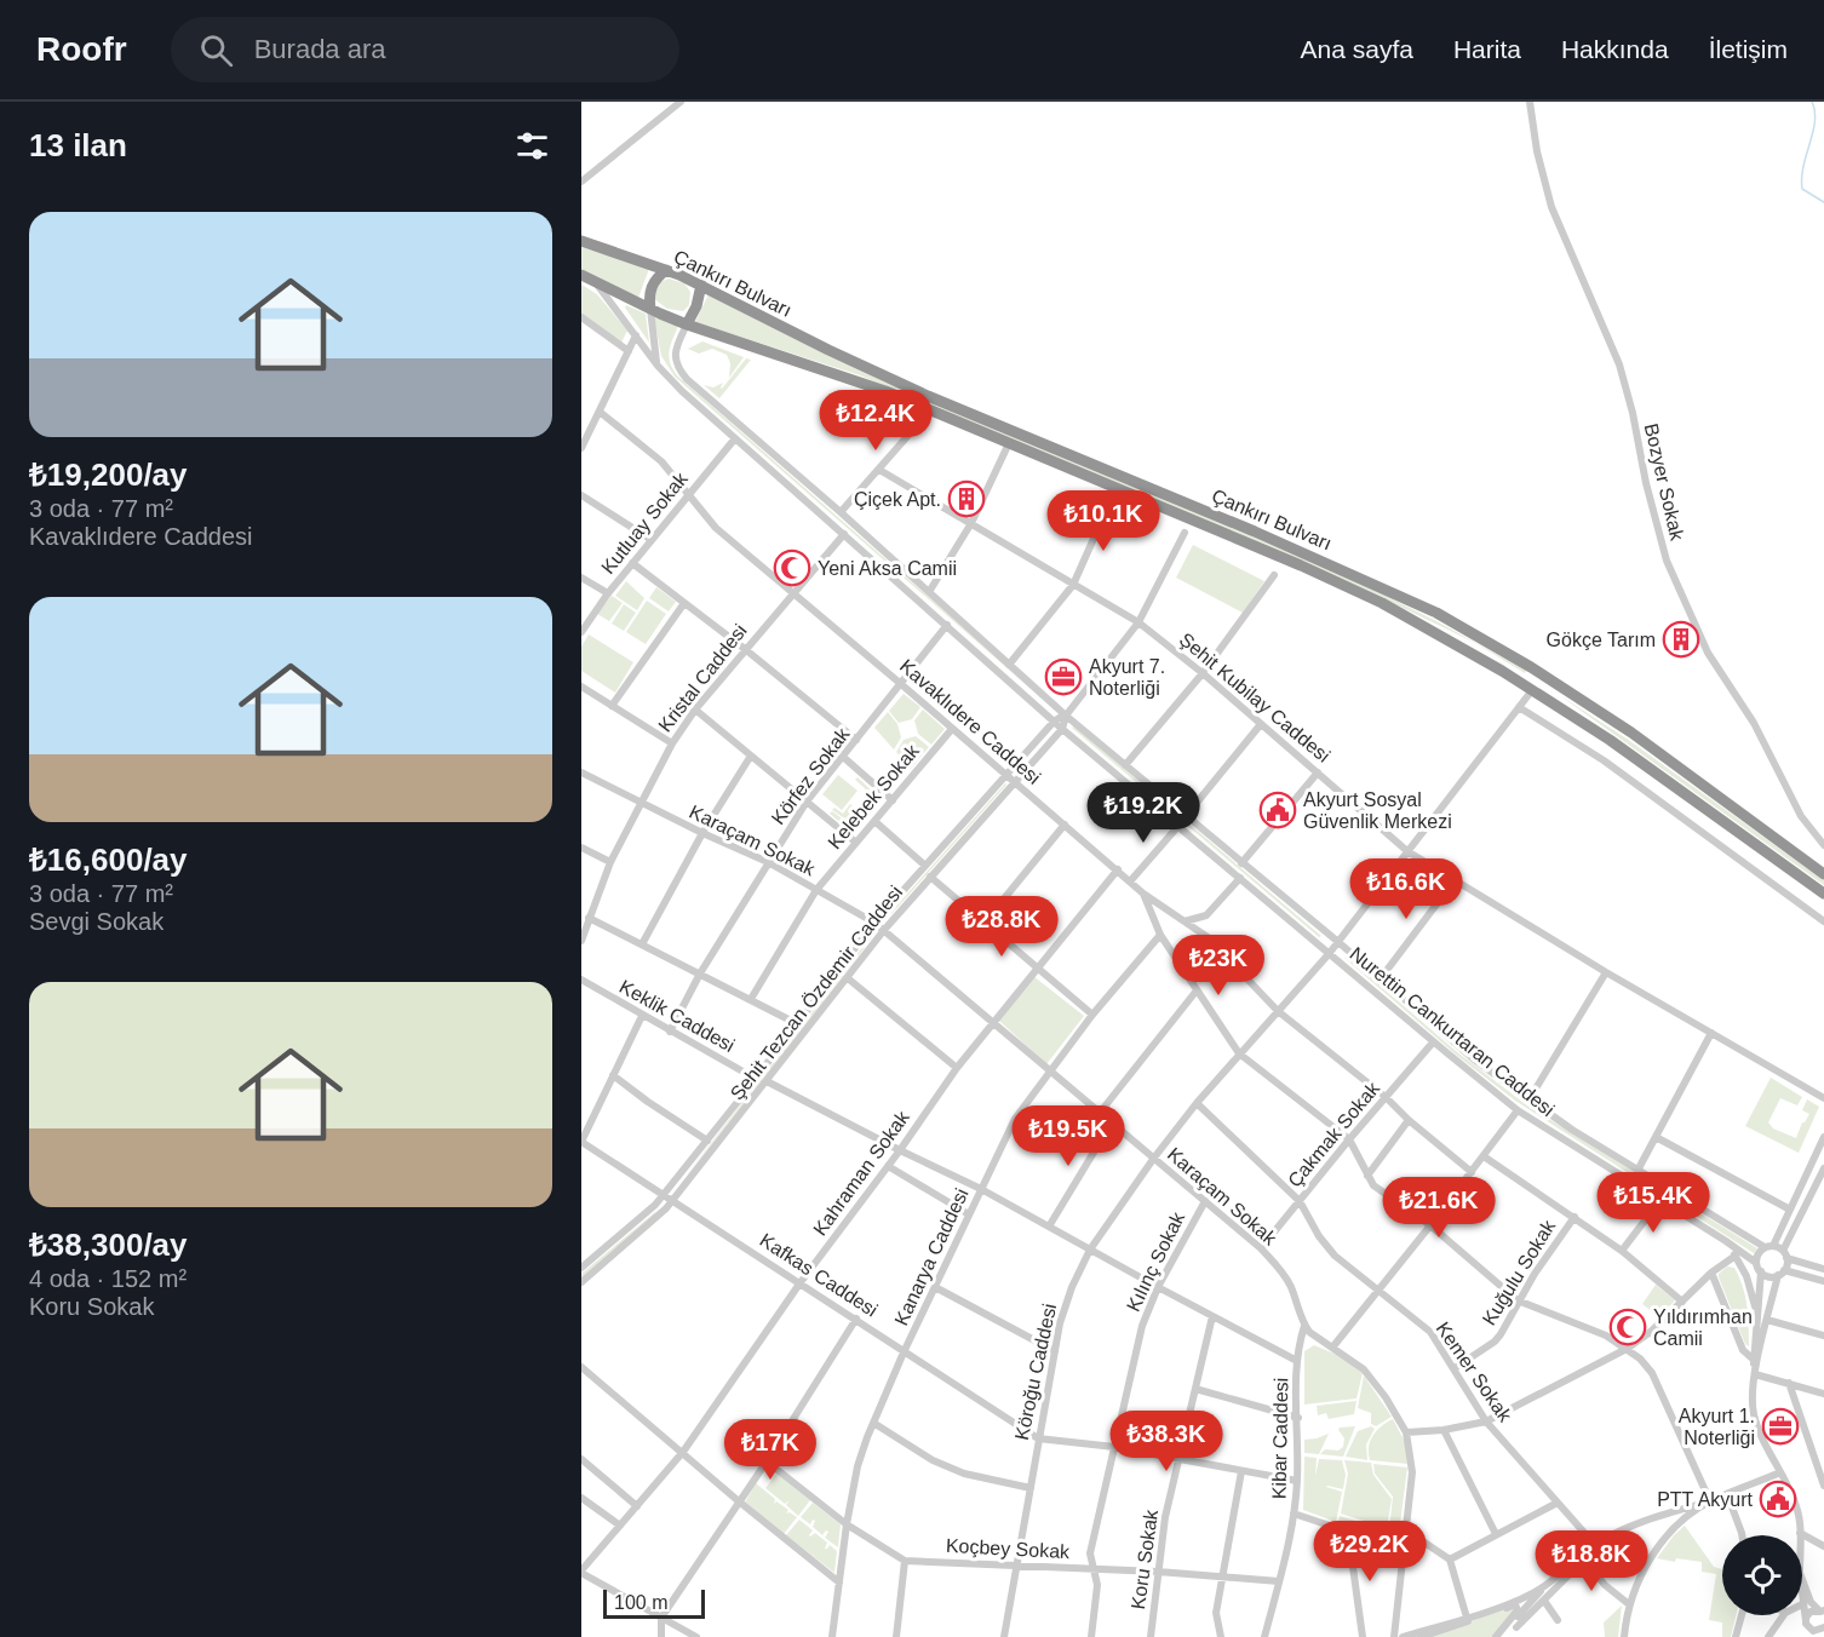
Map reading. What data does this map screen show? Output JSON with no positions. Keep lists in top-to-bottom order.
{
  "streets": {
    "highway": ["Çankırı Bulvarı"],
    "street": [
      "Bozyer Sokak",
      "Kutluay Sokak",
      "Kristal Caddesi",
      "Şehit Kubilay Caddesi",
      "Kavaklıdere Caddesi",
      "Körfez Sokak",
      "Kelebek Sokak",
      "Karaçam Sokak",
      "Şehit Tezcan Özdemir Caddesi",
      "Keklik Caddesi",
      "Nurettin Cankurtaran Caddesi",
      "Çakmak Sokak",
      "Kahraman Sokak",
      "Kanarya Caddesi",
      "Kılınç Sokak",
      "Kuğulu Sokak",
      "Kafkas Caddesi",
      "Köroğu Caddesi",
      "Kemer Sokak",
      "Kibar Caddesi",
      "Koçbey Sokak",
      "Koru Sokak"
    ]
  },
  "crossings": [
    ["Çankırı Bulvarı", "Nurettin Cankurtaran Caddesi"],
    ["Çankırı Bulvarı", "Köroğu Caddesi"],
    ["Kutluay Sokak", "Kavaklıdere Caddesi"],
    ["Kutluay Sokak", "Nurettin Cankurtaran Caddesi"],
    ["Kristal Caddesi", "Kavaklıdere Caddesi"],
    ["Kristal Caddesi", "Karaçam Sokak"],
    ["Kristal Caddesi", "Nurettin Cankurtaran Caddesi"],
    ["Şehit Kubilay Caddesi", "Köroğu Caddesi"],
    ["Kavaklıdere Caddesi", "Körfez Sokak"],
    ["Kavaklıdere Caddesi", "Kelebek Sokak"],
    ["Kavaklıdere Caddesi", "Şehit Tezcan Özdemir Caddesi"],
    ["Kavaklıdere Caddesi", "Çakmak Sokak"],
    ["Kavaklıdere Caddesi", "Kahraman Sokak"],
    ["Kavaklıdere Caddesi", "Kanarya Caddesi"],
    ["Kavaklıdere Caddesi", "Kuğulu Sokak"],
    ["Kavaklıdere Caddesi", "Köroğu Caddesi"],
    ["Körfez Sokak", "Karaçam Sokak"],
    ["Körfez Sokak", "Keklik Caddesi"],
    ["Körfez Sokak", "Nurettin Cankurtaran Caddesi"],
    ["Kelebek Sokak", "Karaçam Sokak"],
    ["Karaçam Sokak", "Şehit Tezcan Özdemir Caddesi"],
    ["Karaçam Sokak", "Çakmak Sokak"],
    ["Karaçam Sokak", "Kahraman Sokak"],
    ["Karaçam Sokak", "Kanarya Caddesi"],
    ["Karaçam Sokak", "Kılınç Sokak"],
    ["Karaçam Sokak", "Köroğu Caddesi"],
    ["Karaçam Sokak", "Kibar Caddesi"],
    ["Şehit Tezcan Özdemir Caddesi", "Keklik Caddesi"],
    ["Şehit Tezcan Özdemir Caddesi", "Nurettin Cankurtaran Caddesi"],
    ["Şehit Tezcan Özdemir Caddesi", "Kafkas Caddesi"],
    ["Nurettin Cankurtaran Caddesi", "Çakmak Sokak"],
    ["Nurettin Cankurtaran Caddesi", "Köroğu Caddesi"],
    ["Çakmak Sokak", "Kemer Sokak"],
    ["Kahraman Sokak", "Kafkas Caddesi"],
    ["Kanarya Caddesi", "Kafkas Caddesi"],
    ["Kanarya Caddesi", "Koçbey Sokak"],
    ["Kılınç Sokak", "Koçbey Sokak"],
    ["Kuğulu Sokak", "Kemer Sokak"],
    ["Kafkas Caddesi", "Köroğu Caddesi"],
    ["Köroğu Caddesi", "Kemer Sokak"],
    ["Köroğu Caddesi", "Koçbey Sokak"],
    ["Kibar Caddesi", "Koçbey Sokak"],
    ["Koçbey Sokak", "Koru Sokak"]
  ],
  "places": {
    "building": ["Çiçek Apt.", "Gökçe Tarım"],
    "mosque": ["Yeni Aksa Camii", "Yıldırımhan Camii"],
    "office": ["Akyurt 7. Noterliği", "Akyurt 1. Noterliği"],
    "public building": ["Akyurt Sosyal Güvenlik Merkezi", "PTT Akyurt"]
  },
  "scale_bar": "100 m",
  "page": {
    "header": "Roofr",
    "search": "Burada ara",
    "nav": [
      "Ana sayfa",
      "Harita",
      "Hakkında",
      "İletişim"
    ],
    "heading": "13 ilan",
    "list": [
      {
        "name": "₺19,200/ay",
        "note": "3 oda · 77 m² · Kavaklıdere Caddesi"
      },
      {
        "name": "₺16,600/ay",
        "note": "3 oda · 77 m² · Sevgi Sokak"
      },
      {
        "name": "₺38,300/ay",
        "note": "4 oda · 152 m² · Koru Sokak"
      }
    ],
    "price": [
      "₺12.4K",
      "₺10.1K",
      "₺19.2K",
      "₺16.6K",
      "₺28.8K",
      "₺23K",
      "₺19.5K",
      "₺15.4K",
      "₺21.6K",
      "₺38.3K",
      "₺17K",
      "₺29.2K",
      "₺18.8K"
    ],
    "scale": "100 m"
  }
}
